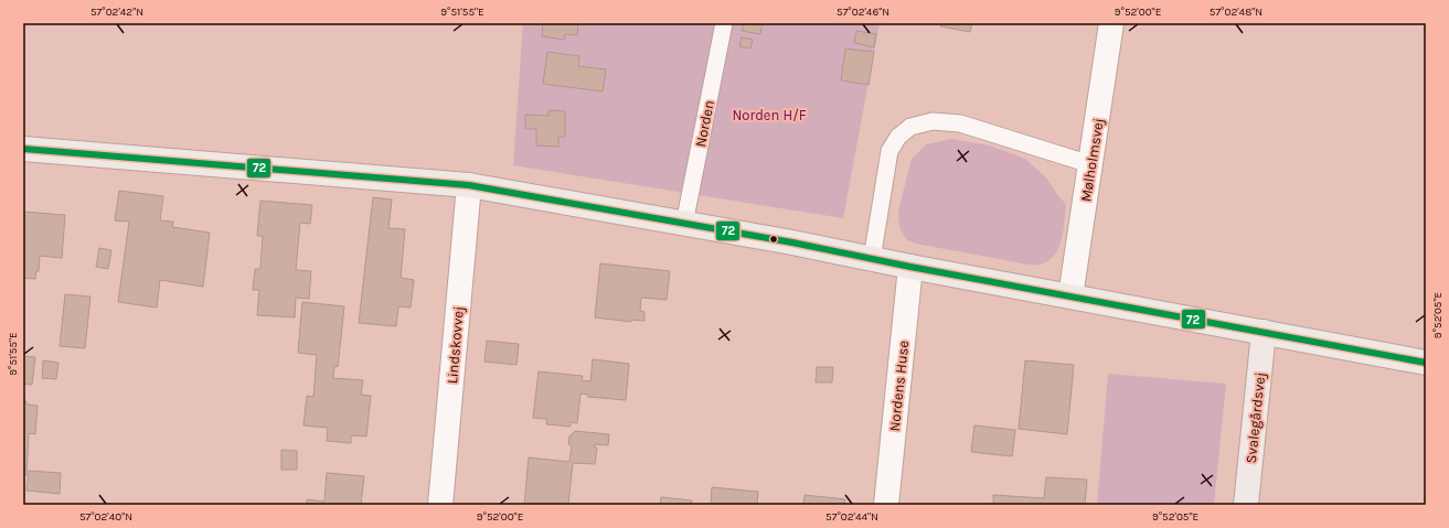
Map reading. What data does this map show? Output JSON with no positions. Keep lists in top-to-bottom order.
{
  "streets": {
    "street": [
      "Mølholmsvej",
      "Lindskovvej",
      "Nordens Huse",
      "Svalegårdsvej"
    ],
    "lane": ["Norden"]
  },
  "parks": ["Norden H/F"],
  "lines": ["transit line 72"],
  "coordinates": [
    "57°02'42\"N",
    "9°51'55\"E",
    "57°02'46\"N",
    "9°52'00\"E",
    "57°02'48\"N",
    "9°52'05\"E",
    "57°02'40\"N",
    "57°02'44\"N"
  ]
}
